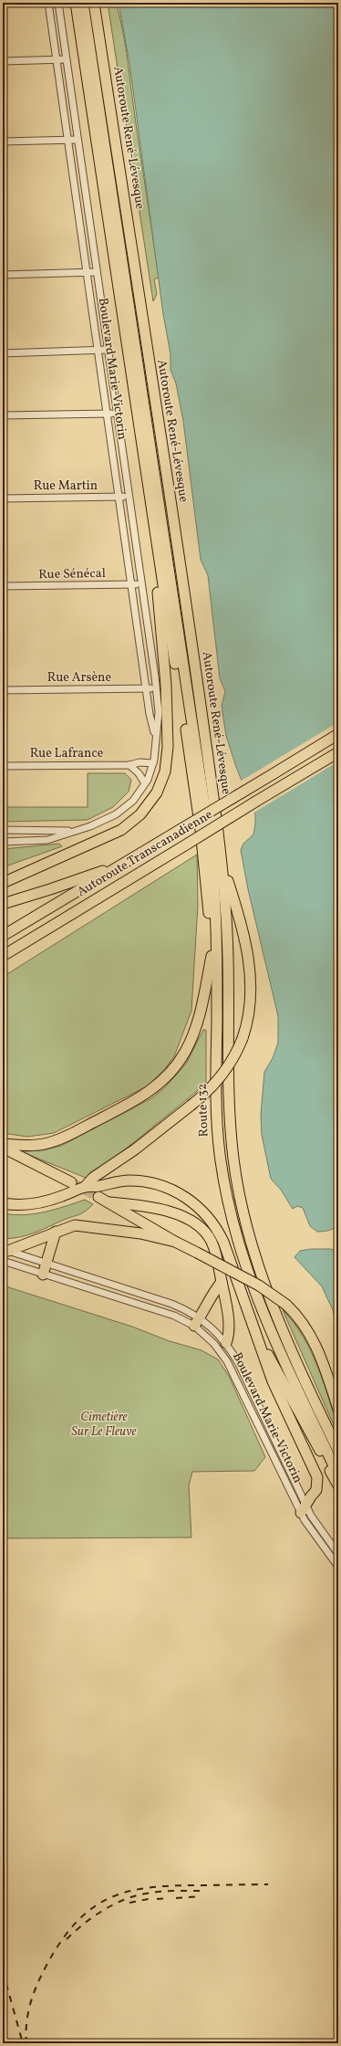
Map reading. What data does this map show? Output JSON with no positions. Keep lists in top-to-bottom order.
{
  "streets": {
    "highway": ["Autoroute René-Lévesque", "Autoroute Transcanadienne", "Route 132"],
    "street": [
      "Boulevard Marie-Victorin",
      "Rue Martin",
      "Rue Sénécal",
      "Rue Arsène",
      "Rue Lafrance"
    ]
  },
  "crossings": [
    ["Autoroute René-Lévesque", "Route 132"],
    ["Boulevard Marie-Victorin", "Rue Martin"],
    ["Boulevard Marie-Victorin", "Rue Sénécal"],
    ["Boulevard Marie-Victorin", "Rue Arsène"],
    ["Boulevard Marie-Victorin", "Rue Lafrance"]
  ],
  "parks": ["Cimetière Sur Le Fleuve"]
}
